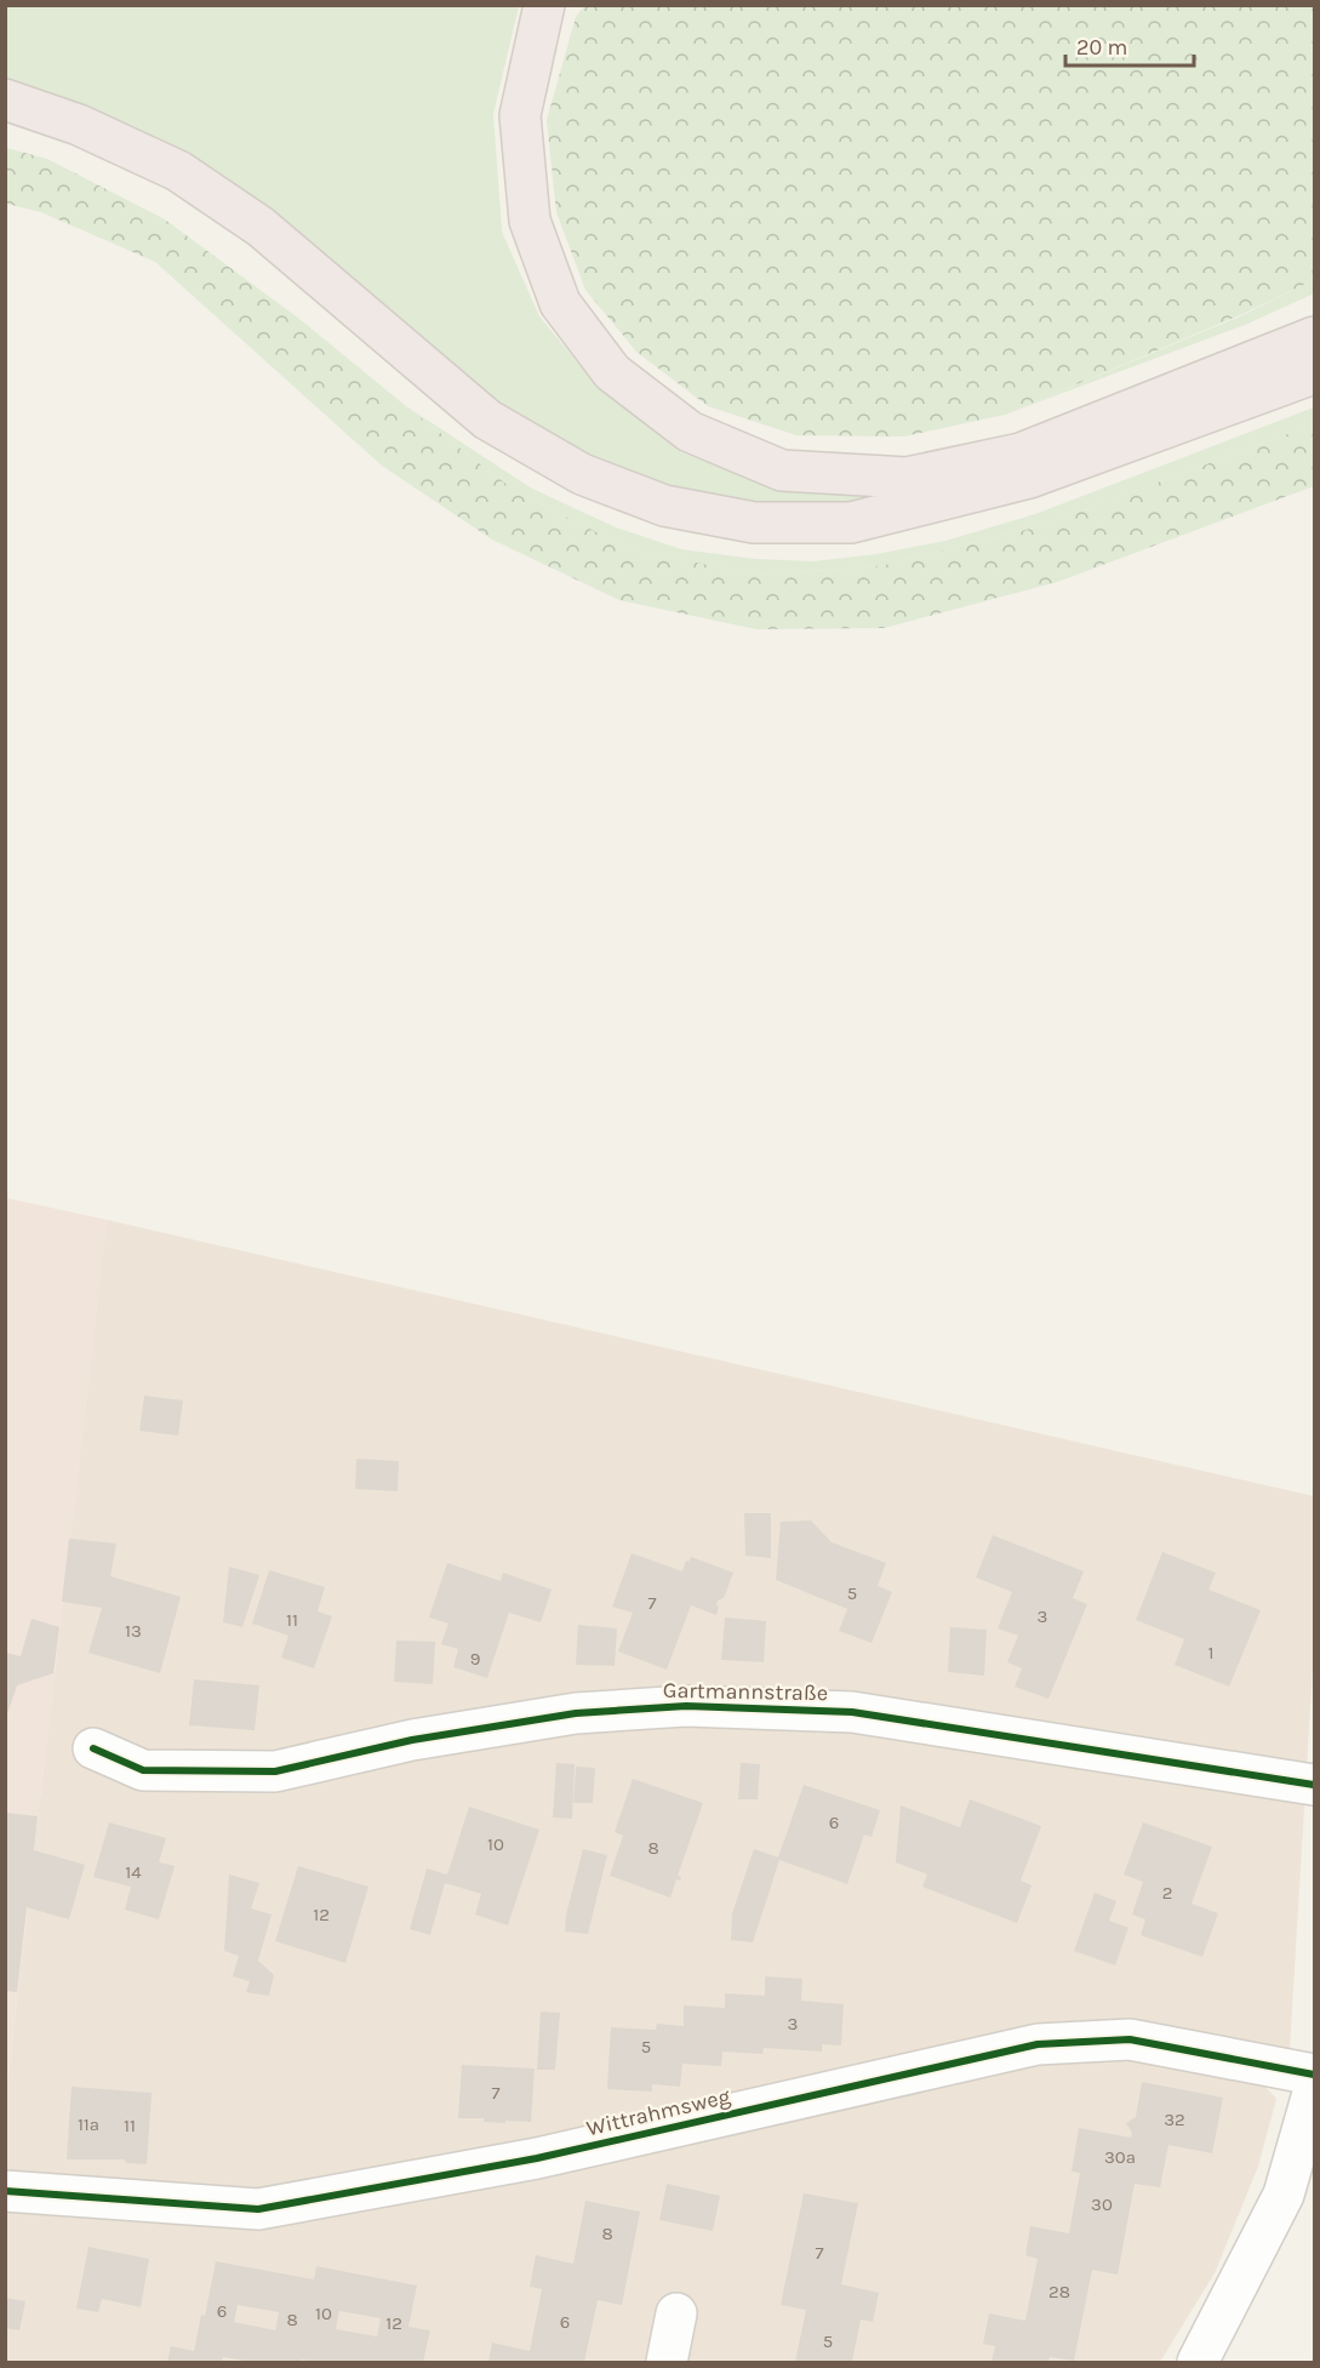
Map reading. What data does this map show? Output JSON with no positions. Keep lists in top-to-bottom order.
{
  "streets": {
    "street": ["Gartmannstraße", "Wittrahmsweg"]
  },
  "house_numbers": [
    "5",
    "7",
    "3",
    "11",
    "13",
    "1",
    "9",
    "6",
    "10",
    "8",
    "14",
    "2",
    "12",
    "3",
    "5",
    "7",
    "32",
    "11a",
    "11",
    "30a",
    "30",
    "8",
    "7",
    "28",
    "6",
    "10",
    "8",
    "6",
    "12",
    "5"
  ],
  "scale_bar": "20 m"
}
